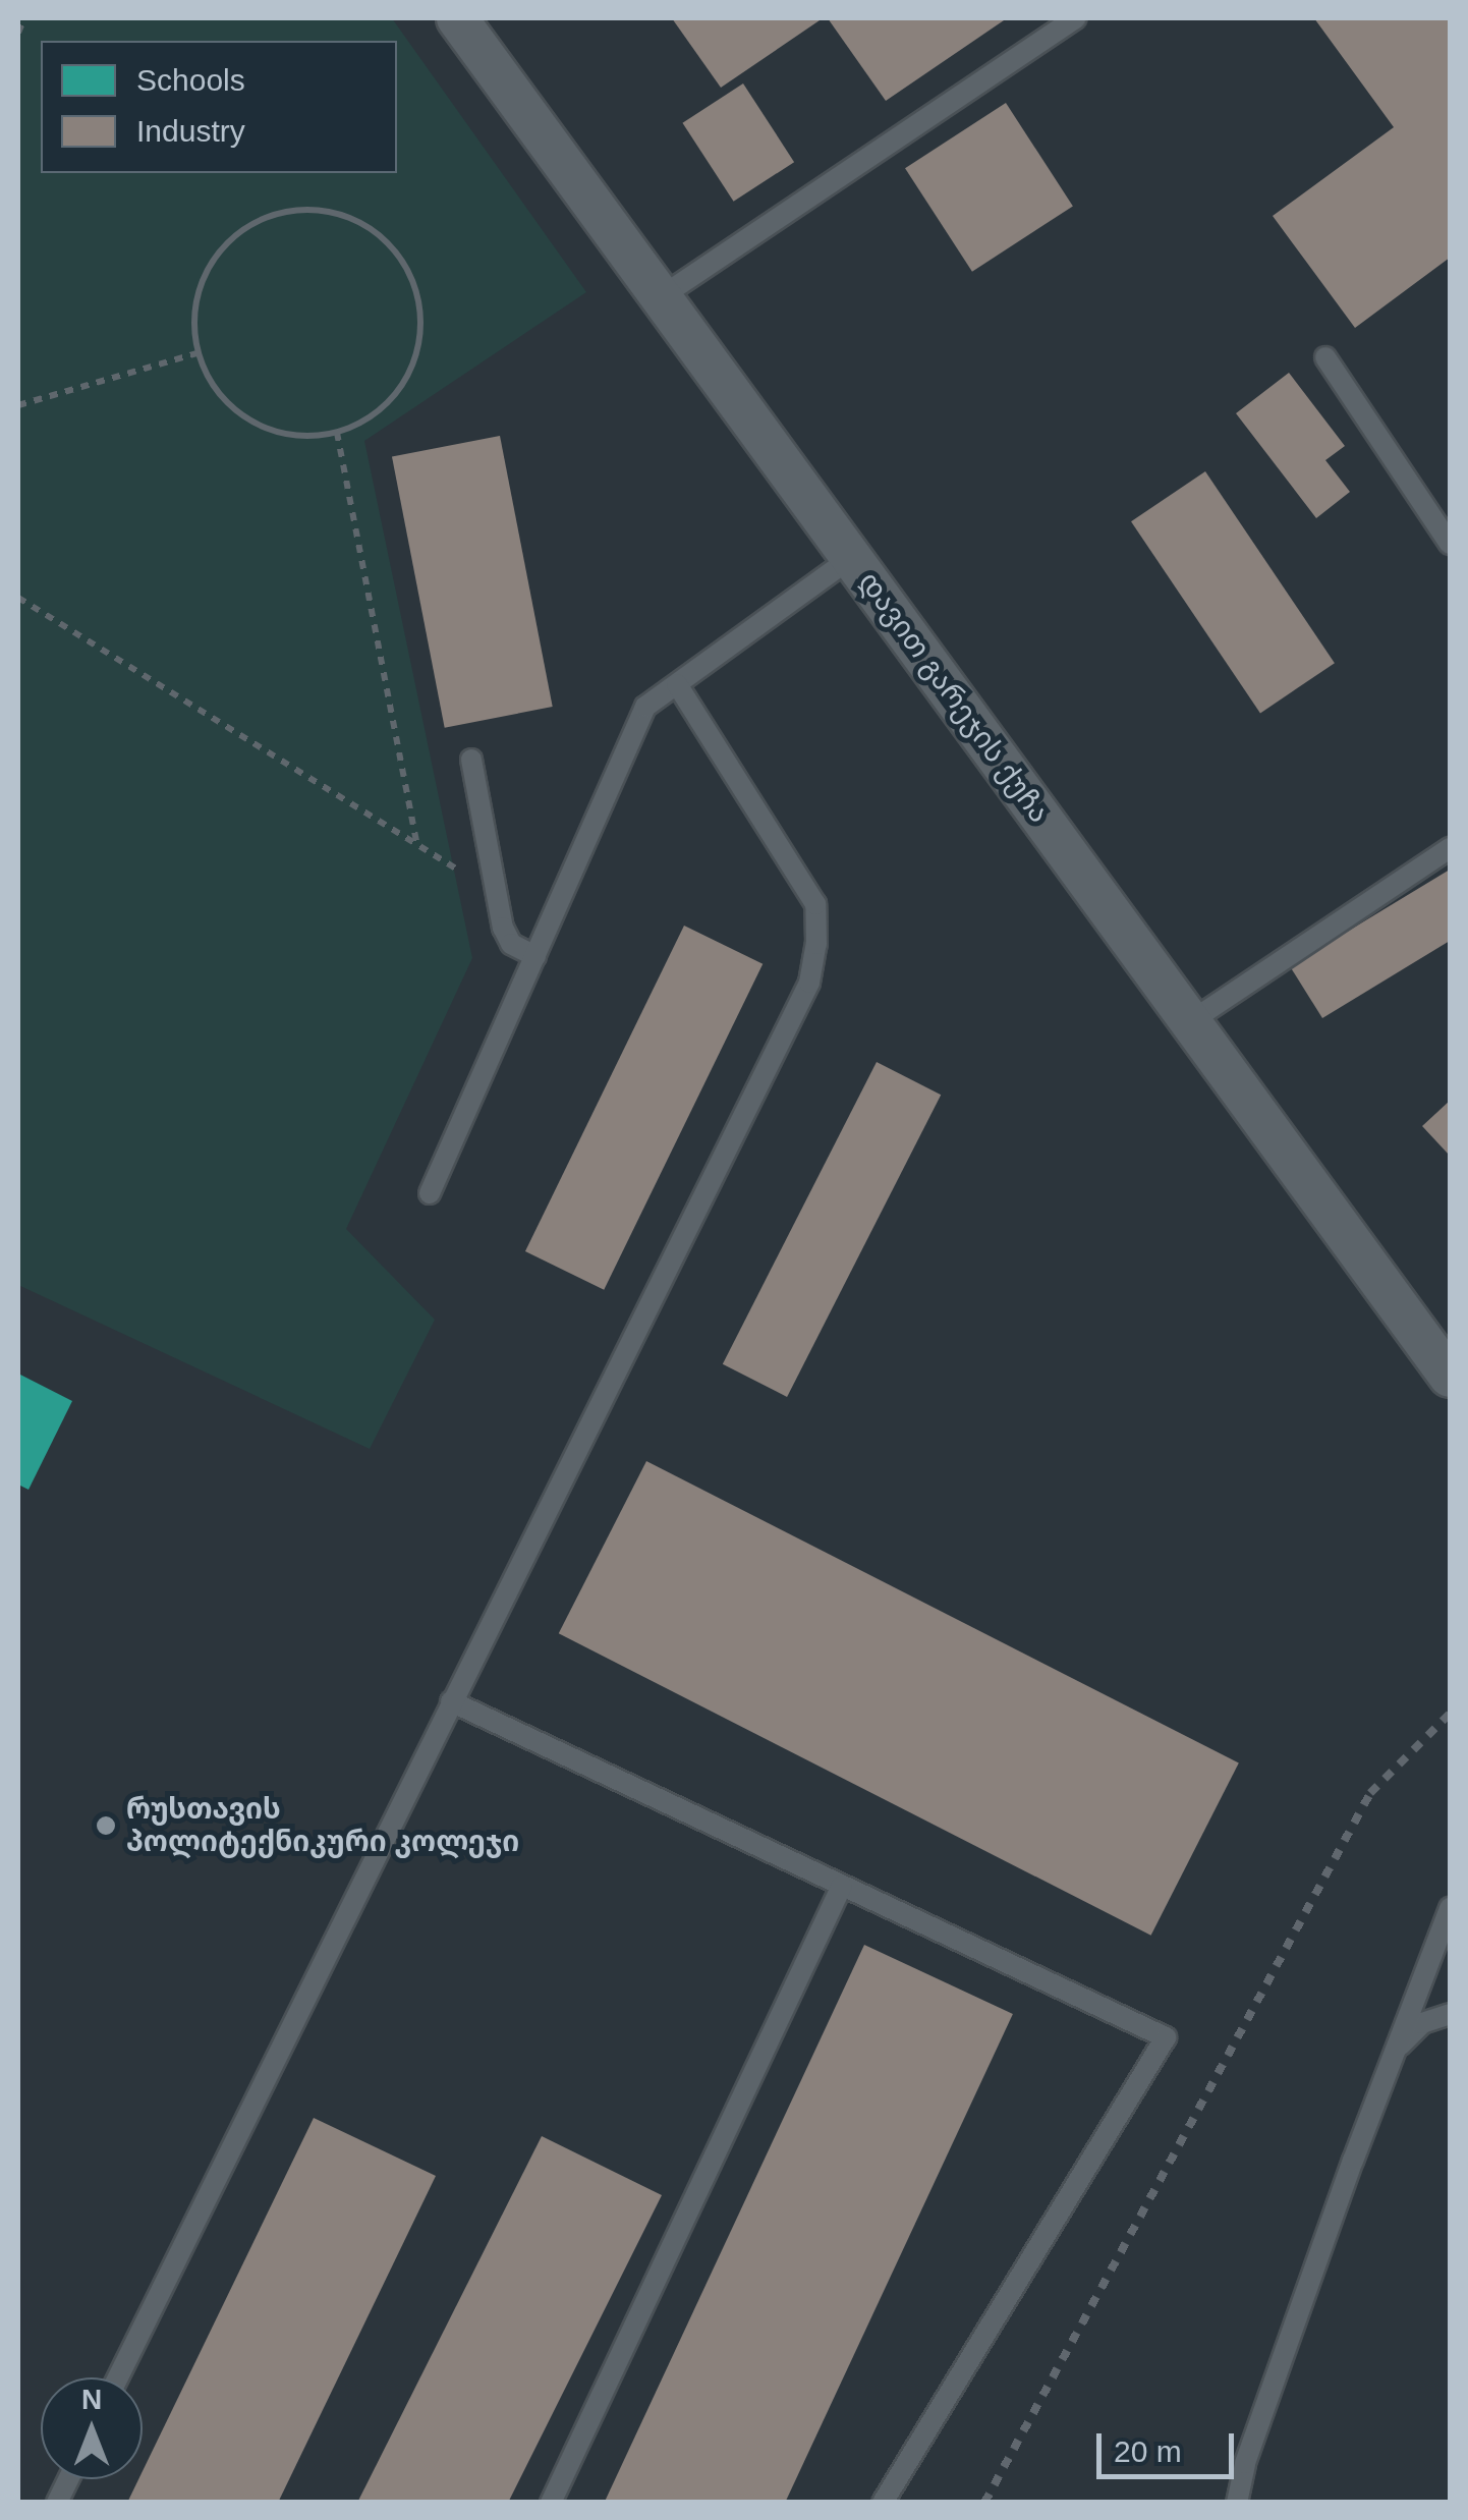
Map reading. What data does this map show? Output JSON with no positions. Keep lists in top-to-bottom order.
{
  "streets": {
    "street": ["დავით გარეჯის ქუჩა"]
  },
  "places": ["რუსთავის პოლიტექნიკური კოლეჯი"],
  "legend": ["Schools", "Industry"],
  "scale_bar": "20 m",
  "north": "top"
}
